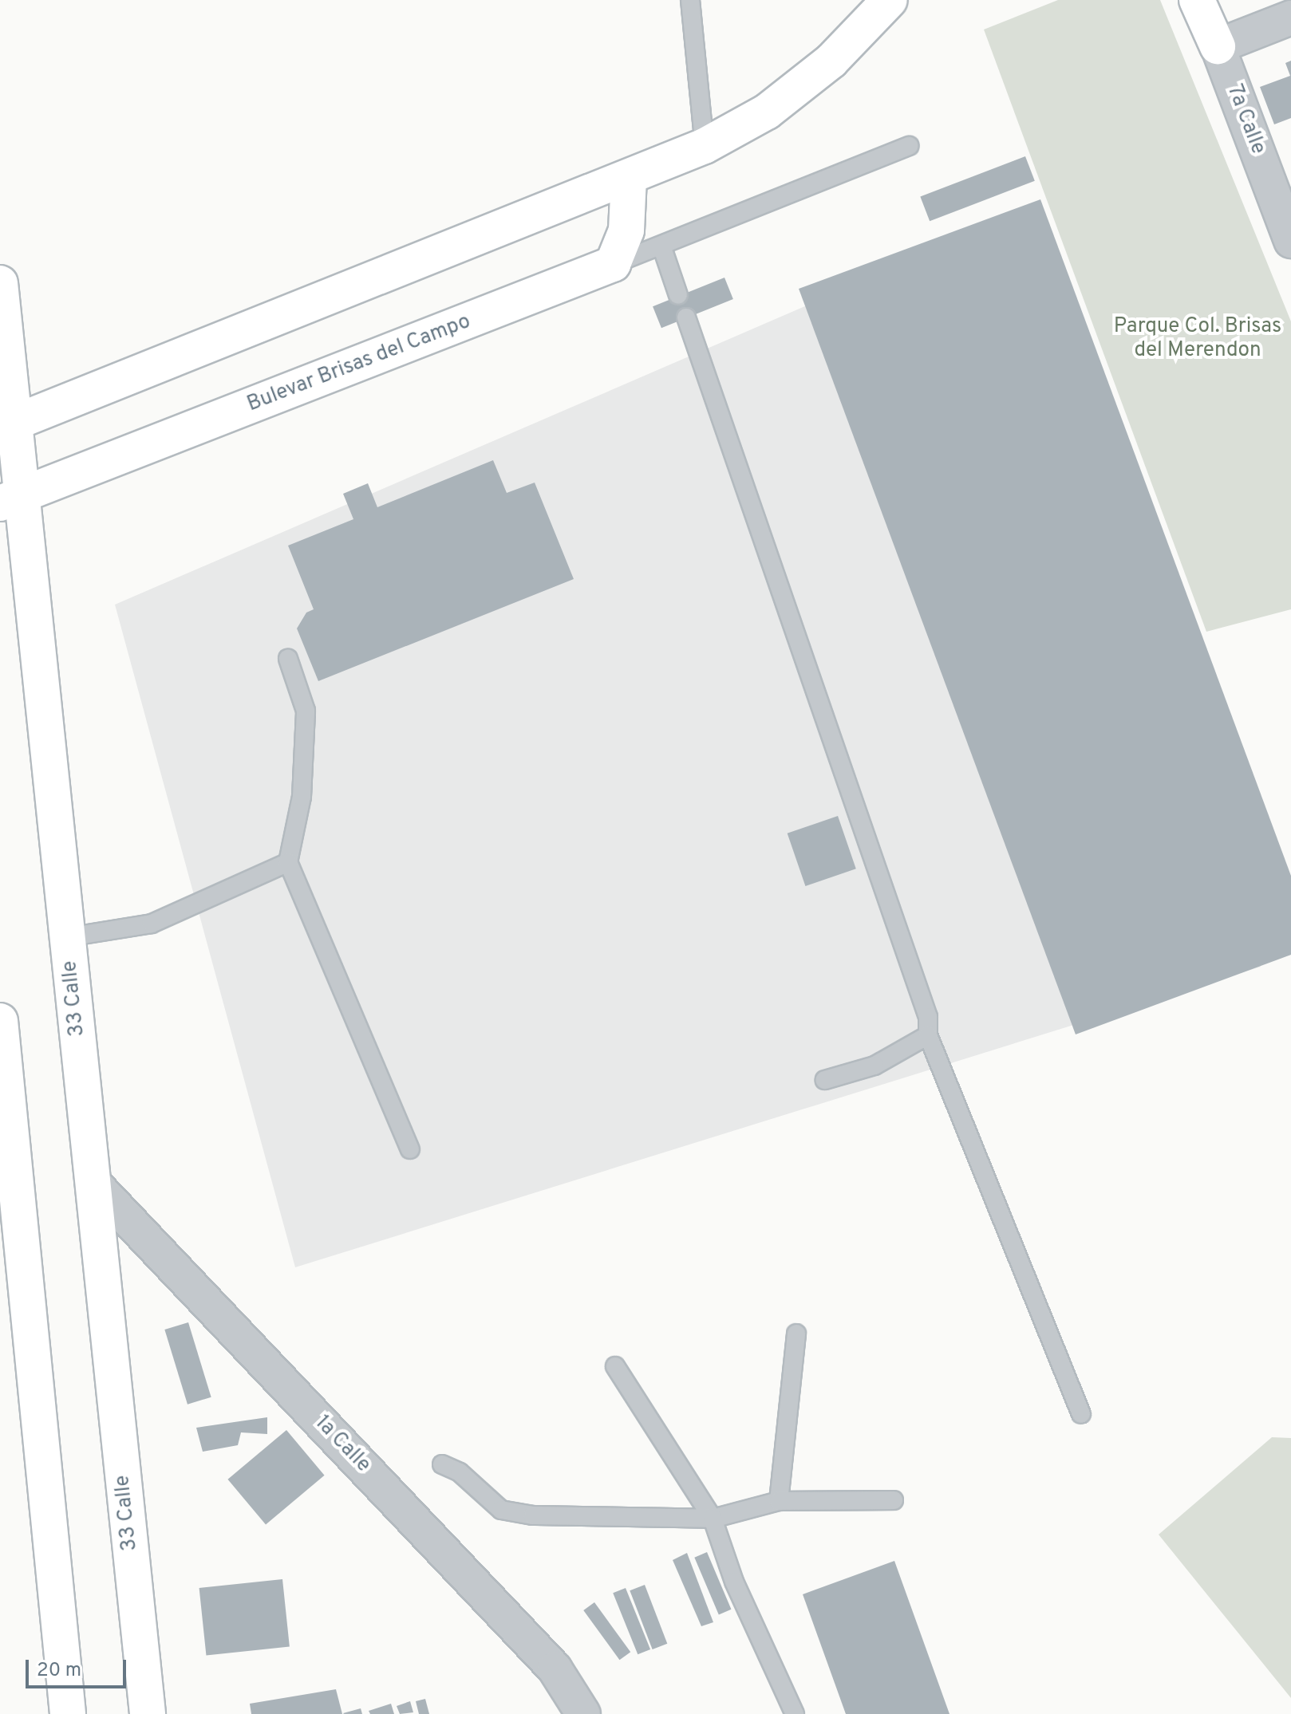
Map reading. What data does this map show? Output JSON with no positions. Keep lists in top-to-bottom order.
{
  "streets": {
    "main road": ["7a Calle", "Bulevar Brisas del Campo", "33 Calle"],
    "street": ["1a Calle"]
  },
  "crossings": [
    ["Bulevar Brisas del Campo", "33 Calle"],
    ["33 Calle", "1a Calle"]
  ],
  "parks": ["Parque Col. Brisas del Merendon"],
  "scale_bar": "20 m"
}
